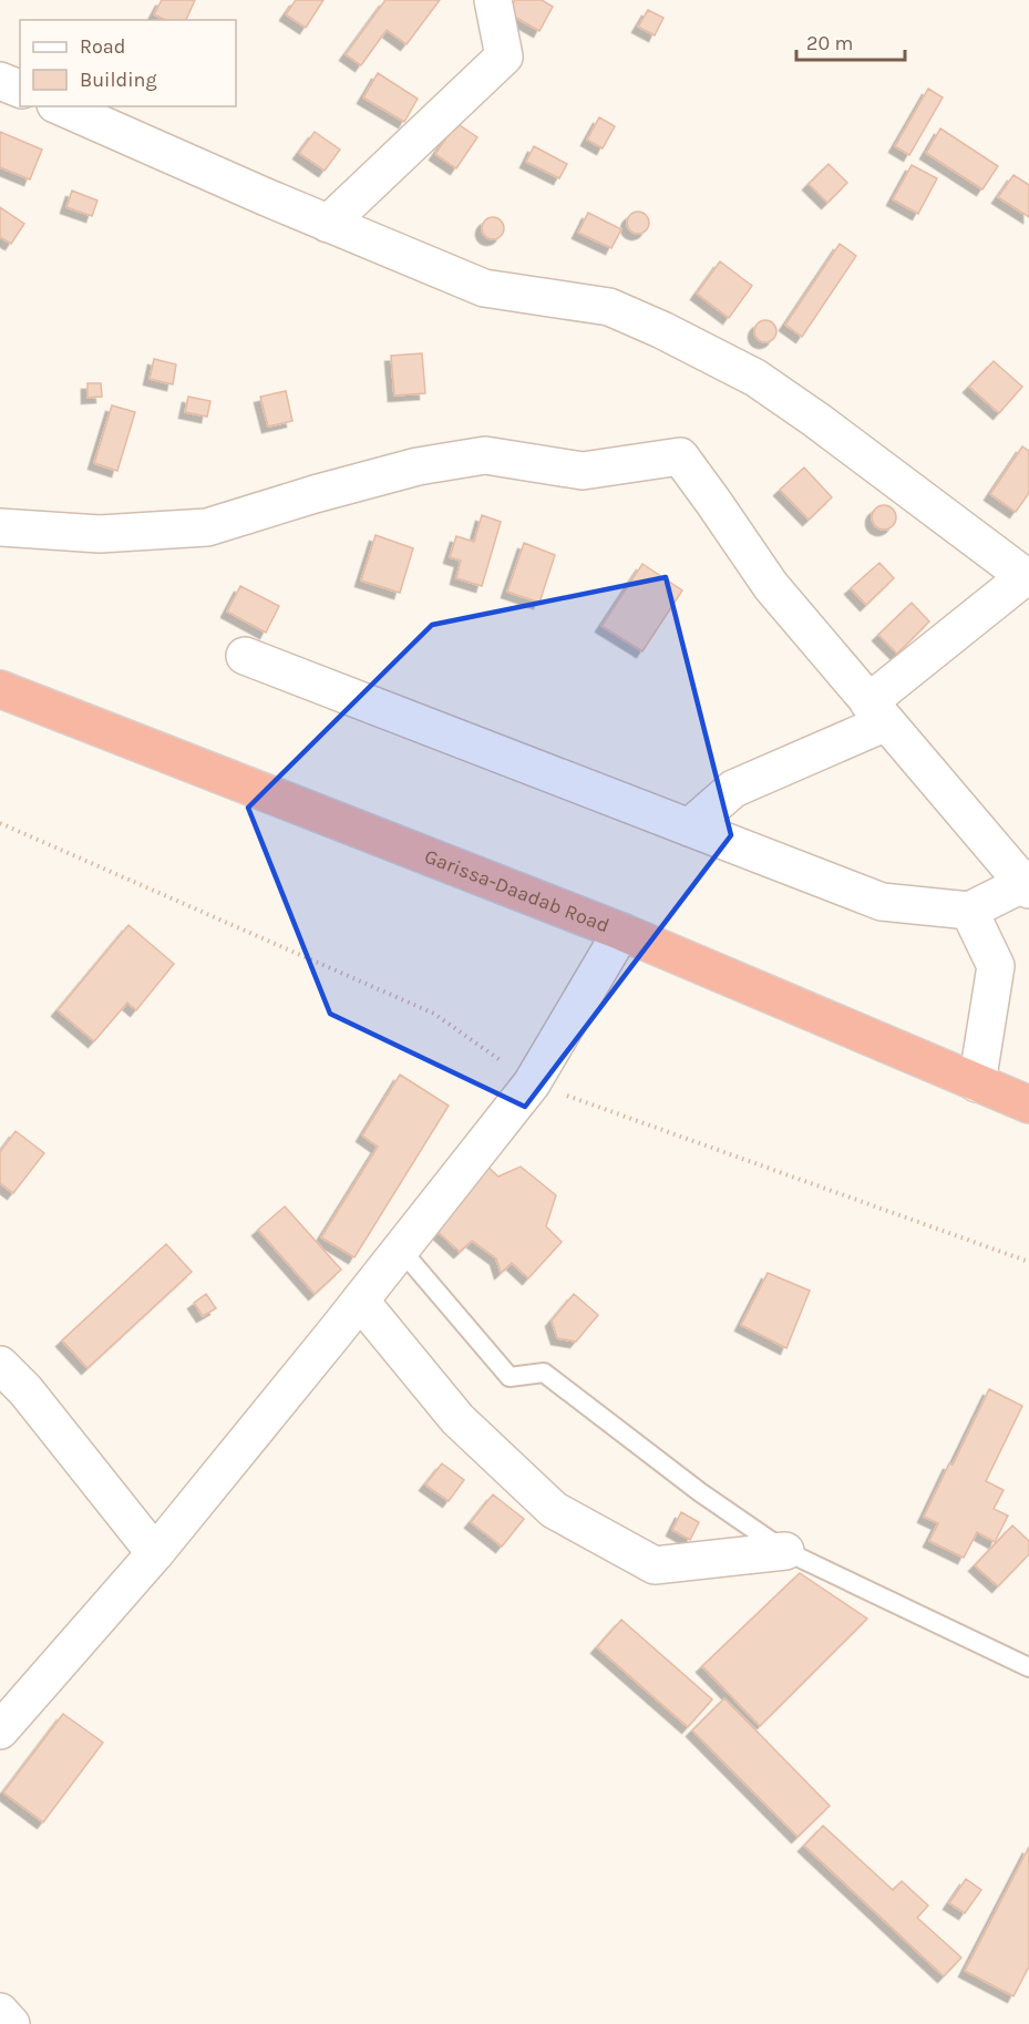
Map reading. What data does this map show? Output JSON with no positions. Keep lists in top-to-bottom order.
{
  "streets": {
    "highway": ["Garissa-Daadab Road"]
  },
  "legend": ["Road", "Building"],
  "scale_bar": "20 m"
}
